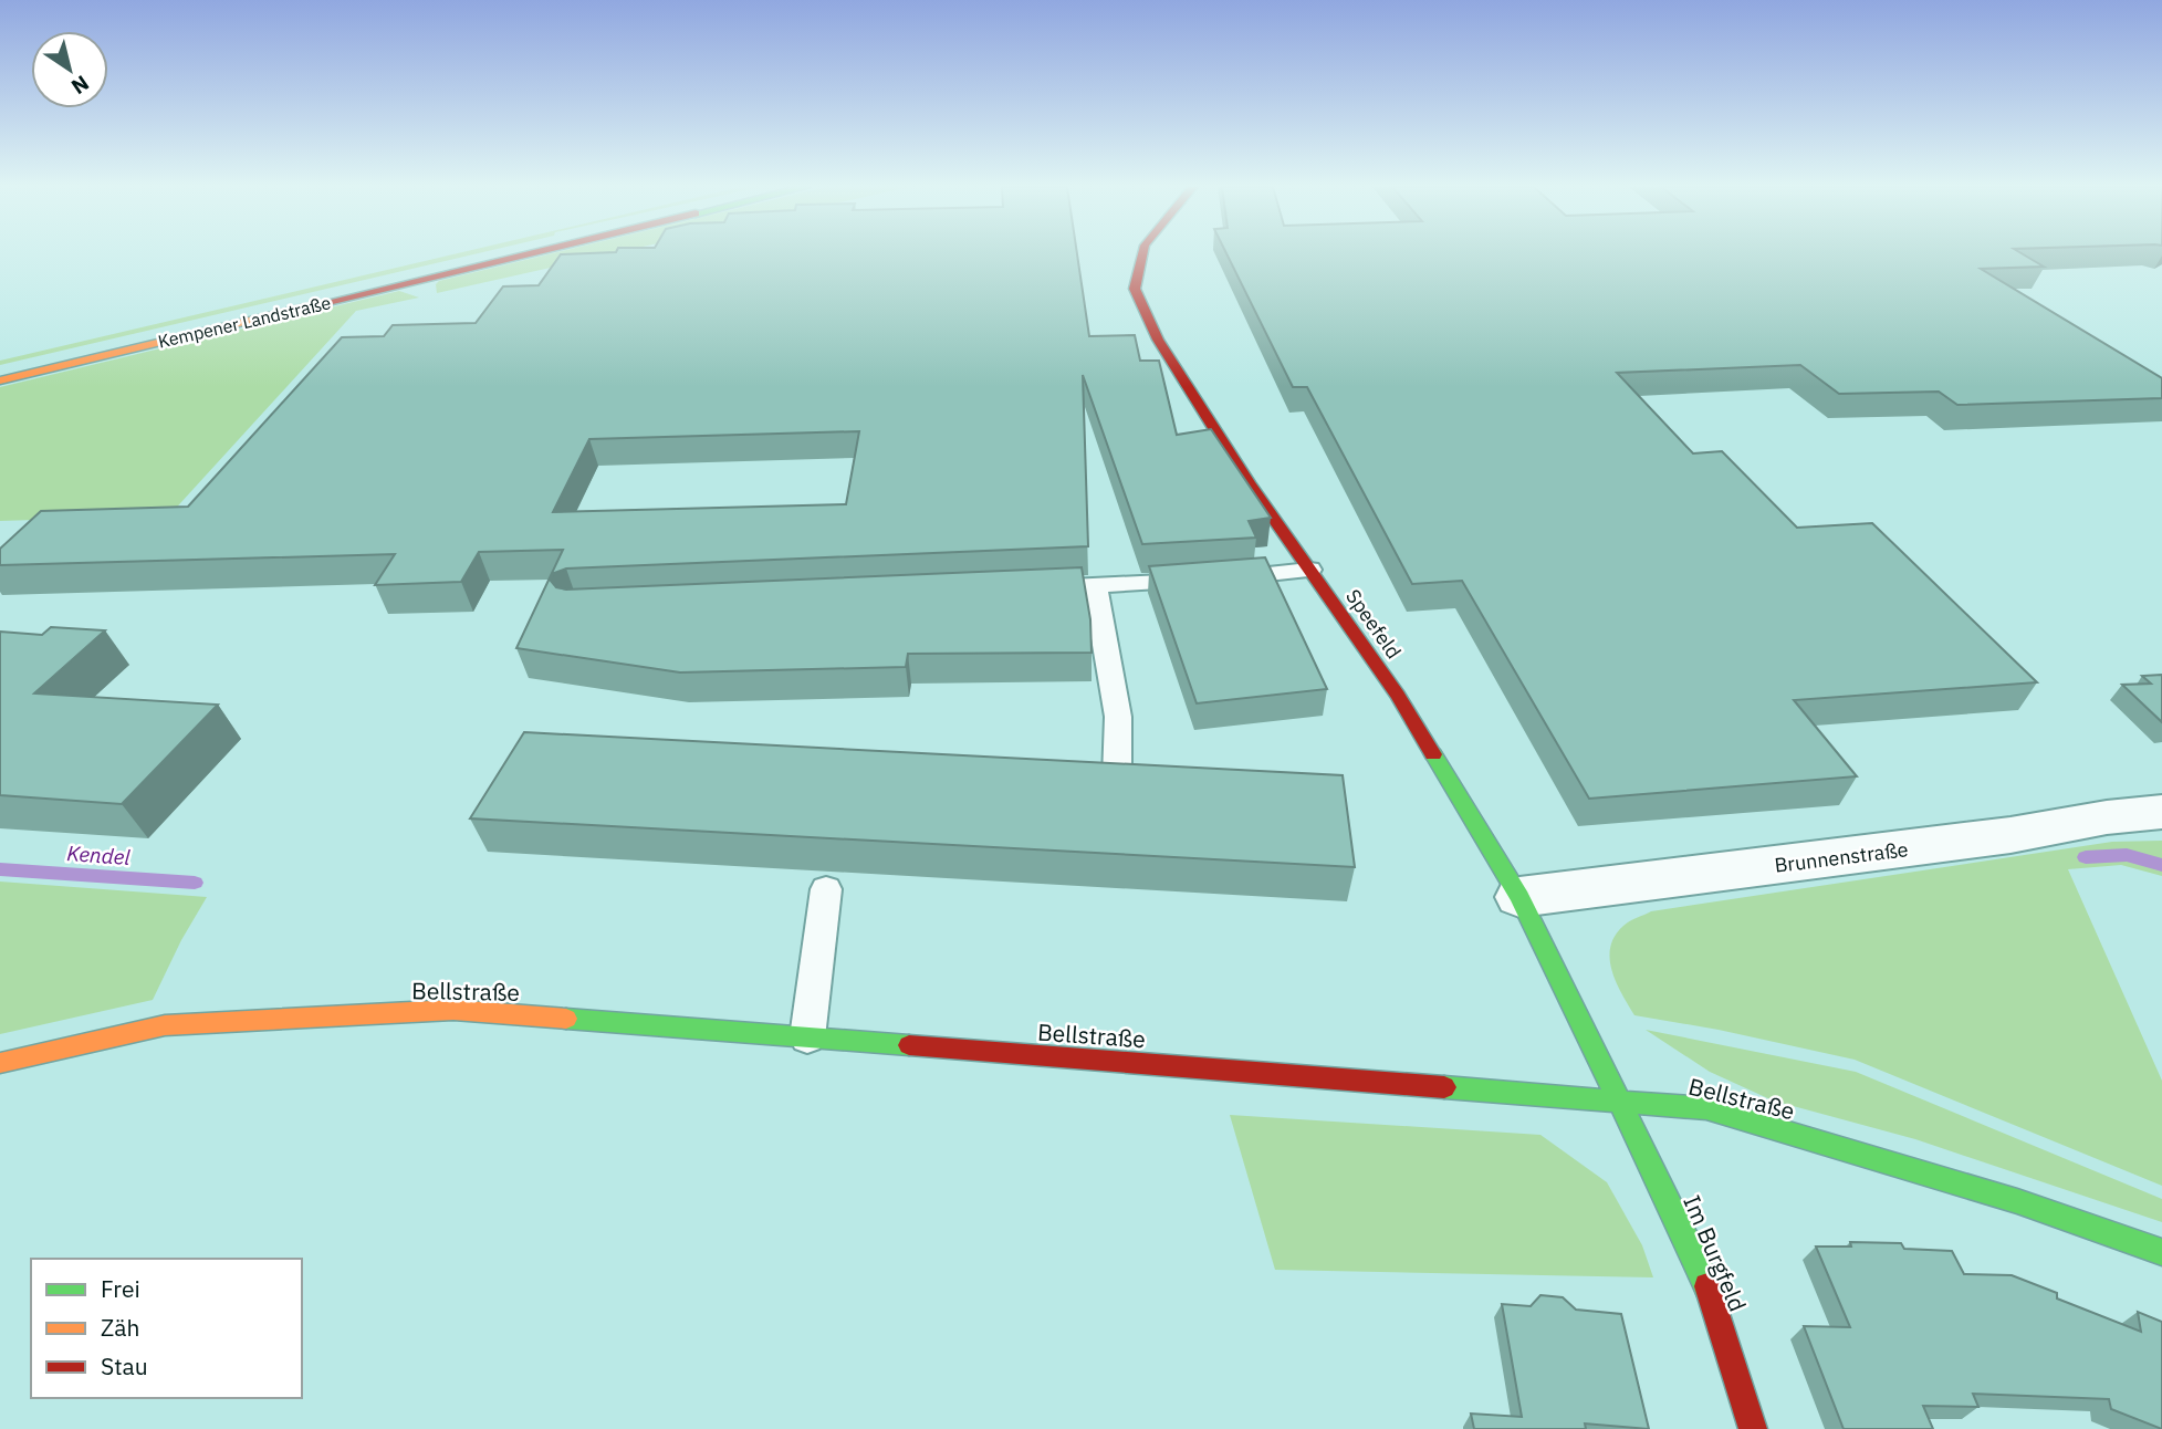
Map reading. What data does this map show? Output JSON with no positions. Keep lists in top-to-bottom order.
{
  "streets": {
    "street": [
      "Kempener Landstraße",
      "Speefeld",
      "Brunnenstraße",
      "Bellstraße",
      "Im Burgfeld"
    ]
  },
  "crossings": [
    ["Speefeld", "Brunnenstraße"],
    ["Speefeld", "Bellstraße"],
    ["Speefeld", "Im Burgfeld"],
    ["Bellstraße", "Im Burgfeld"]
  ],
  "water": ["Kendel"],
  "legend": ["Frei", "Zäh", "Stau"],
  "north": "bottom right"
}
